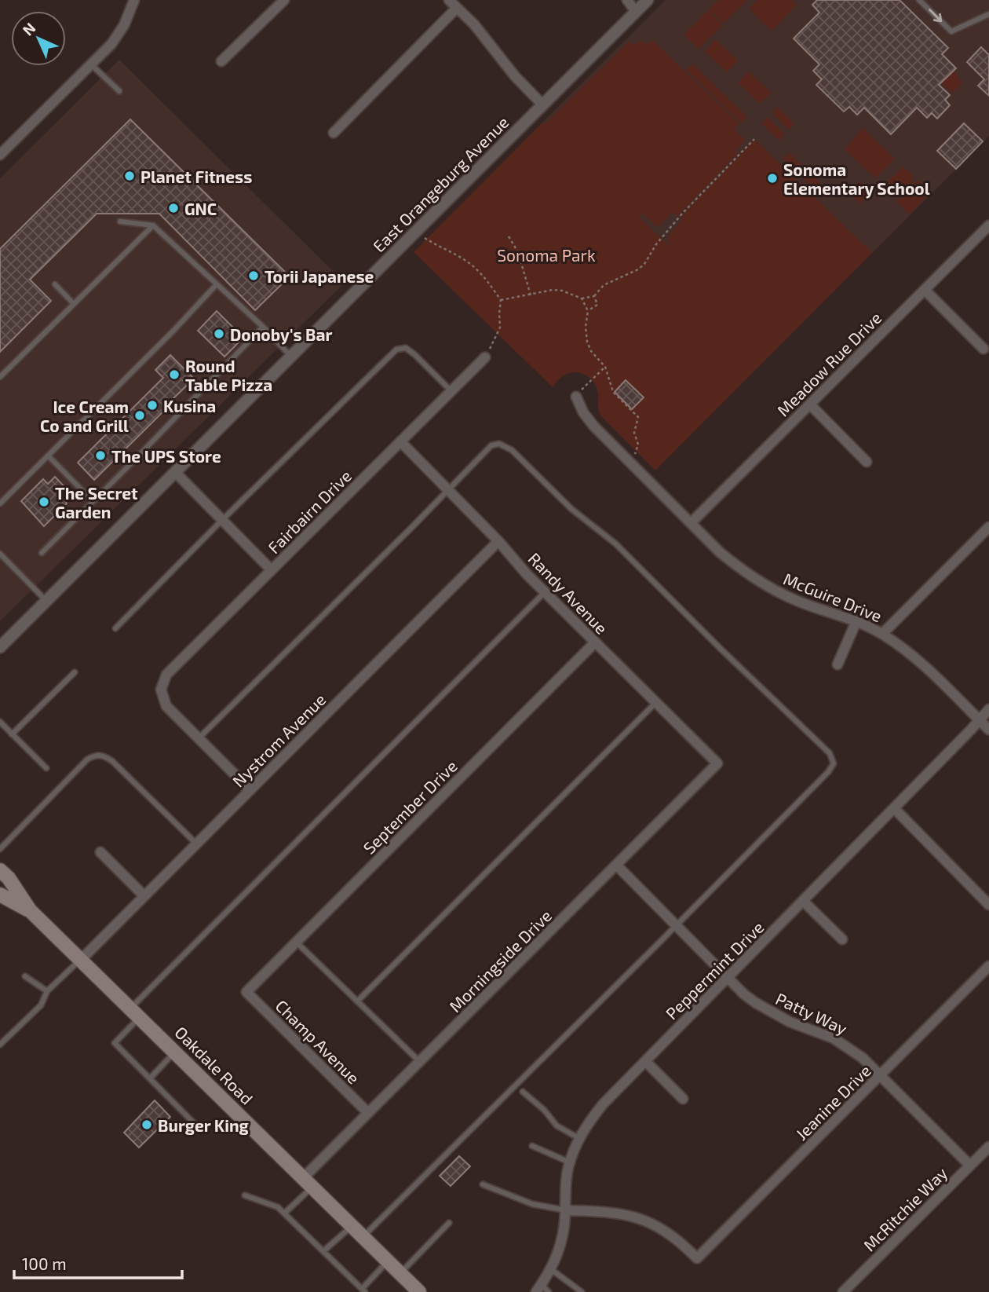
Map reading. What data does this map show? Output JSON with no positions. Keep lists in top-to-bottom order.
{
  "streets": {
    "main road": ["Oakdale Road"],
    "street": [
      "East Orangeburg Avenue",
      "Meadow Rue Drive",
      "Fairbairn Drive",
      "Randy Avenue",
      "McGuire Drive",
      "Nystrom Avenue",
      "September Drive",
      "Morningside Drive",
      "Peppermint Drive",
      "Patty Way",
      "Champ Avenue",
      "Jeanine Drive",
      "McRitchie Way"
    ]
  },
  "crossings": [
    ["Meadow Rue Drive", "McGuire Drive"],
    ["Fairbairn Drive", "Randy Avenue"],
    ["Randy Avenue", "Nystrom Avenue"],
    ["Randy Avenue", "September Drive"],
    ["Randy Avenue", "Morningside Drive"],
    ["McGuire Drive", "Peppermint Drive"],
    ["Nystrom Avenue", "Oakdale Road"],
    ["September Drive", "Champ Avenue"],
    ["Morningside Drive", "Patty Way"],
    ["Morningside Drive", "Champ Avenue"],
    ["Morningside Drive", "Oakdale Road"],
    ["Peppermint Drive", "Patty Way"],
    ["Peppermint Drive", "Jeanine Drive"],
    ["Patty Way", "Jeanine Drive"],
    ["Patty Way", "McRitchie Way"]
  ],
  "parks": ["Sonoma Park"],
  "places": [
    "Planet Fitness",
    "Sonoma Elementary School",
    "GNC",
    "Torii Japanese",
    "Donoby's Bar",
    "Round Table Pizza",
    "Kusina",
    "Ice Cream Co and Grill",
    "The UPS Store",
    "The Secret Garden",
    "Burger King"
  ],
  "scale_bar": "100 m",
  "north": "top left"
}
